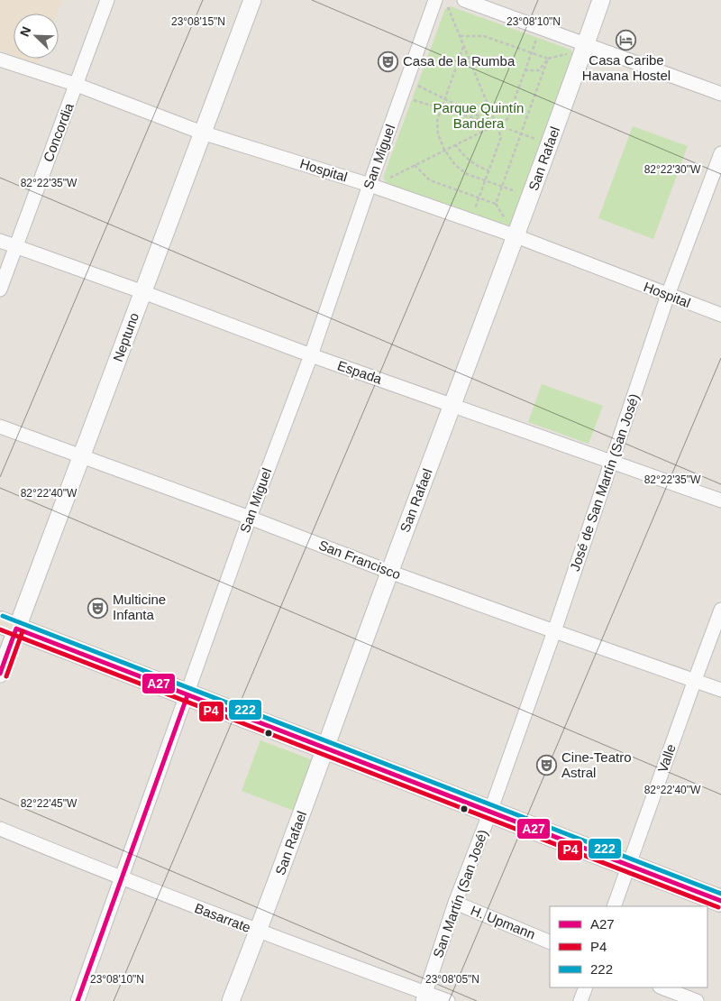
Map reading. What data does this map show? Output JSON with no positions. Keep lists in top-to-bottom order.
{
  "streets": {
    "street": [
      "Concordia",
      "San Miguel",
      "San Rafael",
      "Hospital",
      "Neptuno",
      "Espada",
      "José de San Martín (San José)",
      "San Francisco",
      "Valle",
      "San Martín (San José)",
      "Basarrate",
      "H. Upmann"
    ]
  },
  "crossings": [
    ["Concordia", "Hospital"],
    ["Concordia", "Espada"],
    ["San Miguel", "Hospital"],
    ["San Miguel", "Espada"],
    ["San Miguel", "San Francisco"],
    ["San Miguel", "Basarrate"],
    ["San Rafael", "Hospital"],
    ["San Rafael", "Espada"],
    ["San Rafael", "San Francisco"],
    ["San Rafael", "Basarrate"],
    ["Hospital", "Neptuno"],
    ["Hospital", "José de San Martín (San José)"],
    ["Neptuno", "Espada"],
    ["Neptuno", "San Francisco"],
    ["Espada", "José de San Martín (San José)"],
    ["José de San Martín (San José)", "San Francisco"],
    ["José de San Martín (San José)", "San Martín (San José)"],
    ["San Francisco", "Valle"],
    ["San Martín (San José)", "Basarrate"],
    ["San Martín (San José)", "H. Upmann"]
  ],
  "parks": ["Parque Quintín Bandera"],
  "places": {
    "hotel": ["Casa Caribe Havana Hostel"],
    "theatre": ["Casa de la Rumba", "Multicine Infanta", "Cine-Teatro Astral"]
  },
  "lines": ["transit line 222", "transit line A27", "transit line P4"],
  "legend": ["A27", "P4", "222"],
  "north": "top left",
  "coordinates": [
    "23°08'15\"N",
    "23°08'10\"N",
    "82°22'30\"W",
    "82°22'35\"W",
    "82°22'40\"W",
    "82°22'45\"W",
    "23°08'05\"N"
  ]
}
